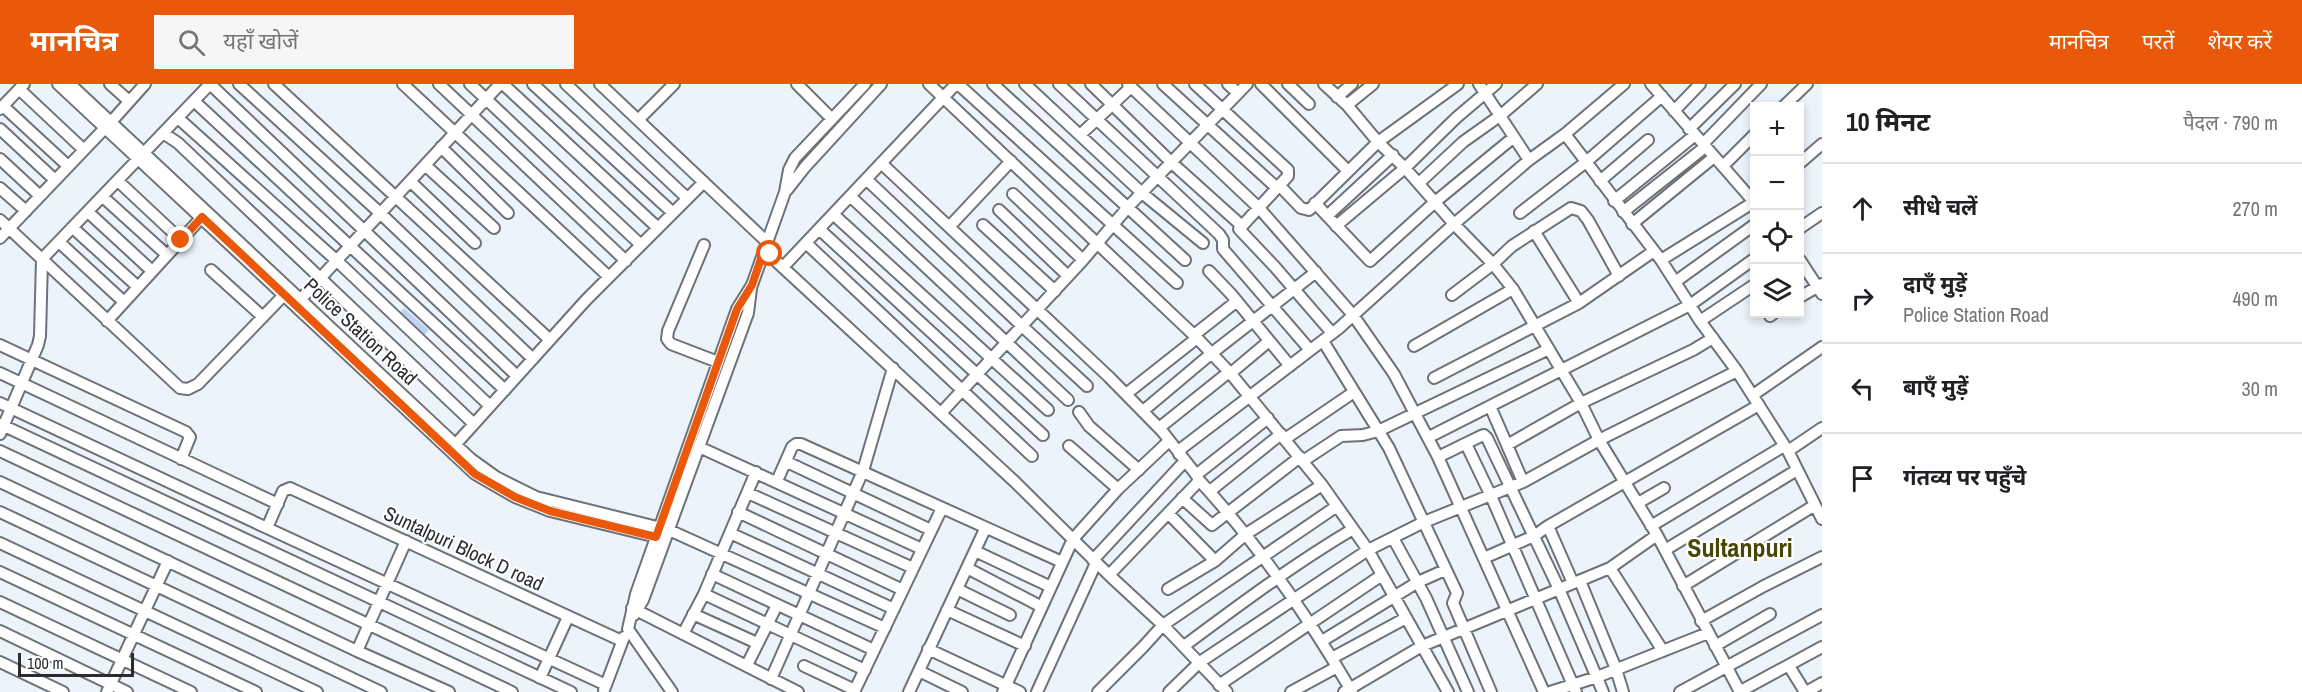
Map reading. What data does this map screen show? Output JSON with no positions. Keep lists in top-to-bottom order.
{
  "streets": {
    "street": ["Police Station Road", "Suntalpuri Block D road"]
  },
  "districts": ["Sultanpuri"],
  "scale_bar": "100 m",
  "page": {
    "header": "मानचित्र",
    "search": "यहाँ खोजें",
    "nav": ["मानचित्र", "परतें", "शेयर करें"],
    "heading": ["10 मिनट", "पैदल · 790 m"],
    "map_buttons": ["+", "−"],
    "list": [
      ["सीधे चलें", "270 m"],
      ["दाएँ मुड़ें", "Police Station Road", "490 m"],
      ["बाएँ मुड़ें", "30 m"],
      "गंतव्य पर पहुँचे"
    ],
    "scale": "100 m"
  }
}
